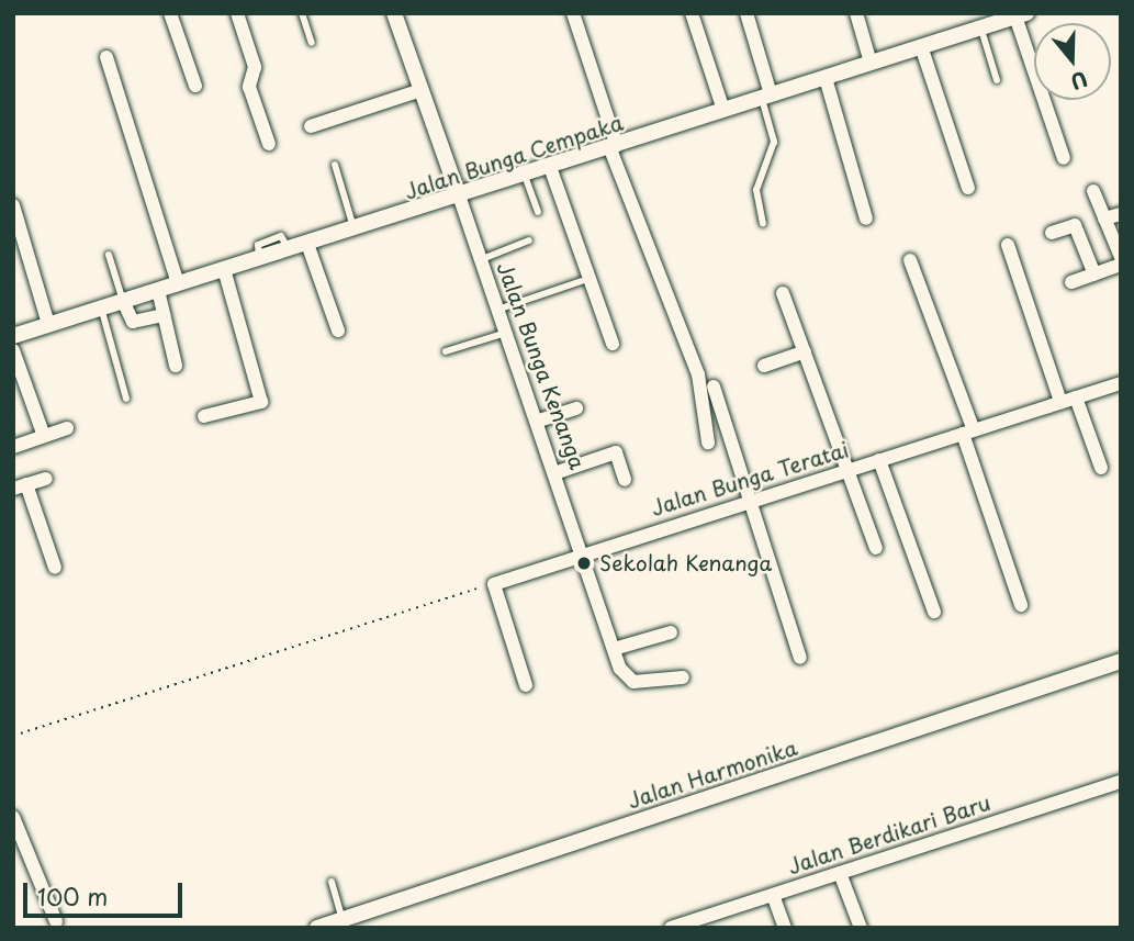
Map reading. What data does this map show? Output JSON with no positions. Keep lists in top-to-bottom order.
{
  "streets": {
    "street": [
      "Jalan Bunga Cempaka",
      "Jalan Bunga Kenanga",
      "Jalan Bunga Teratai",
      "Jalan Harmonika",
      "Jalan Berdikari Baru"
    ]
  },
  "crossings": [
    ["Jalan Bunga Cempaka", "Jalan Bunga Kenanga"],
    ["Jalan Bunga Kenanga", "Jalan Bunga Teratai"]
  ],
  "places": ["Sekolah Kenanga"],
  "scale_bar": "100 m",
  "north": "bottom"
}
